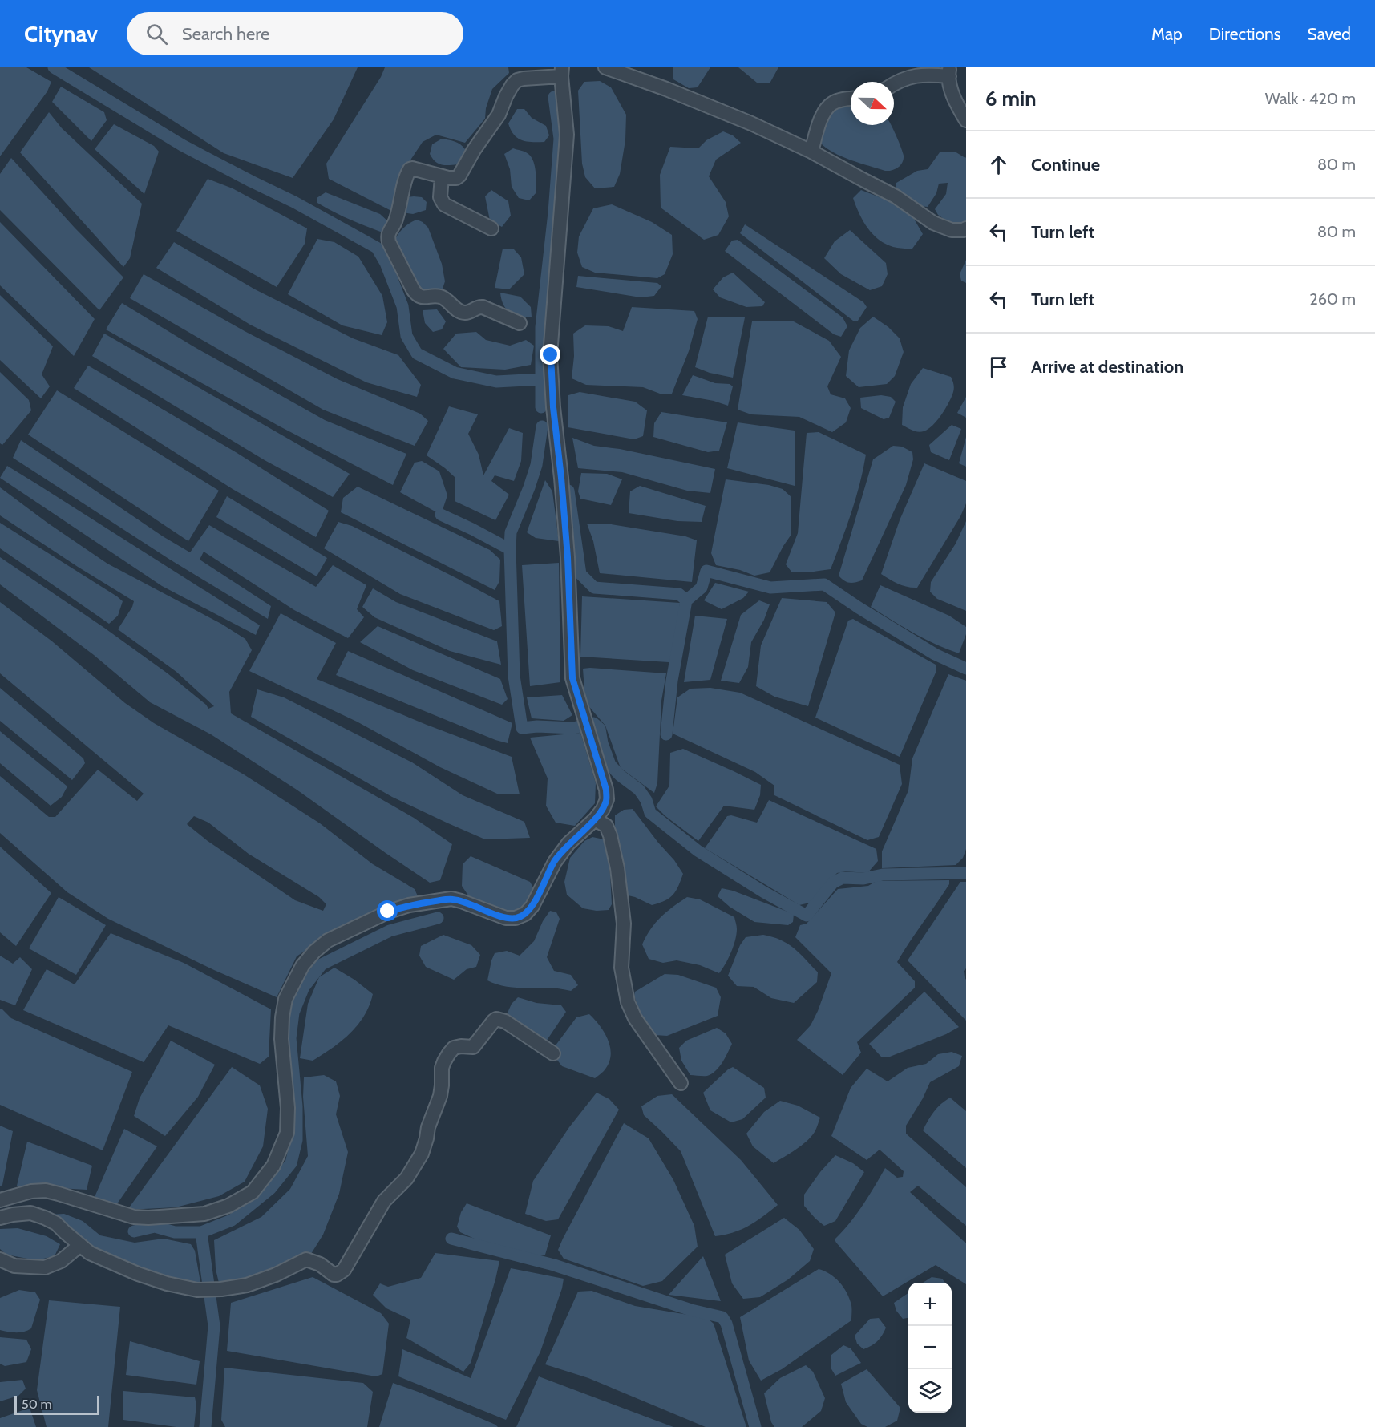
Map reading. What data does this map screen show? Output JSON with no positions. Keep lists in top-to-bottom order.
{
  "scale_bar": "50 m",
  "north": "right",
  "page": {
    "header": "Citynav",
    "search": "Search here",
    "nav": ["Map", "Directions", "Saved"],
    "heading": ["6 min", "Walk · 420 m"],
    "list": [
      ["Continue", "80 m"],
      ["Turn left", "80 m"],
      ["Turn left", "260 m"],
      "Arrive at destination"
    ],
    "map_buttons": ["+", "−"],
    "scale": "50 m"
  }
}
